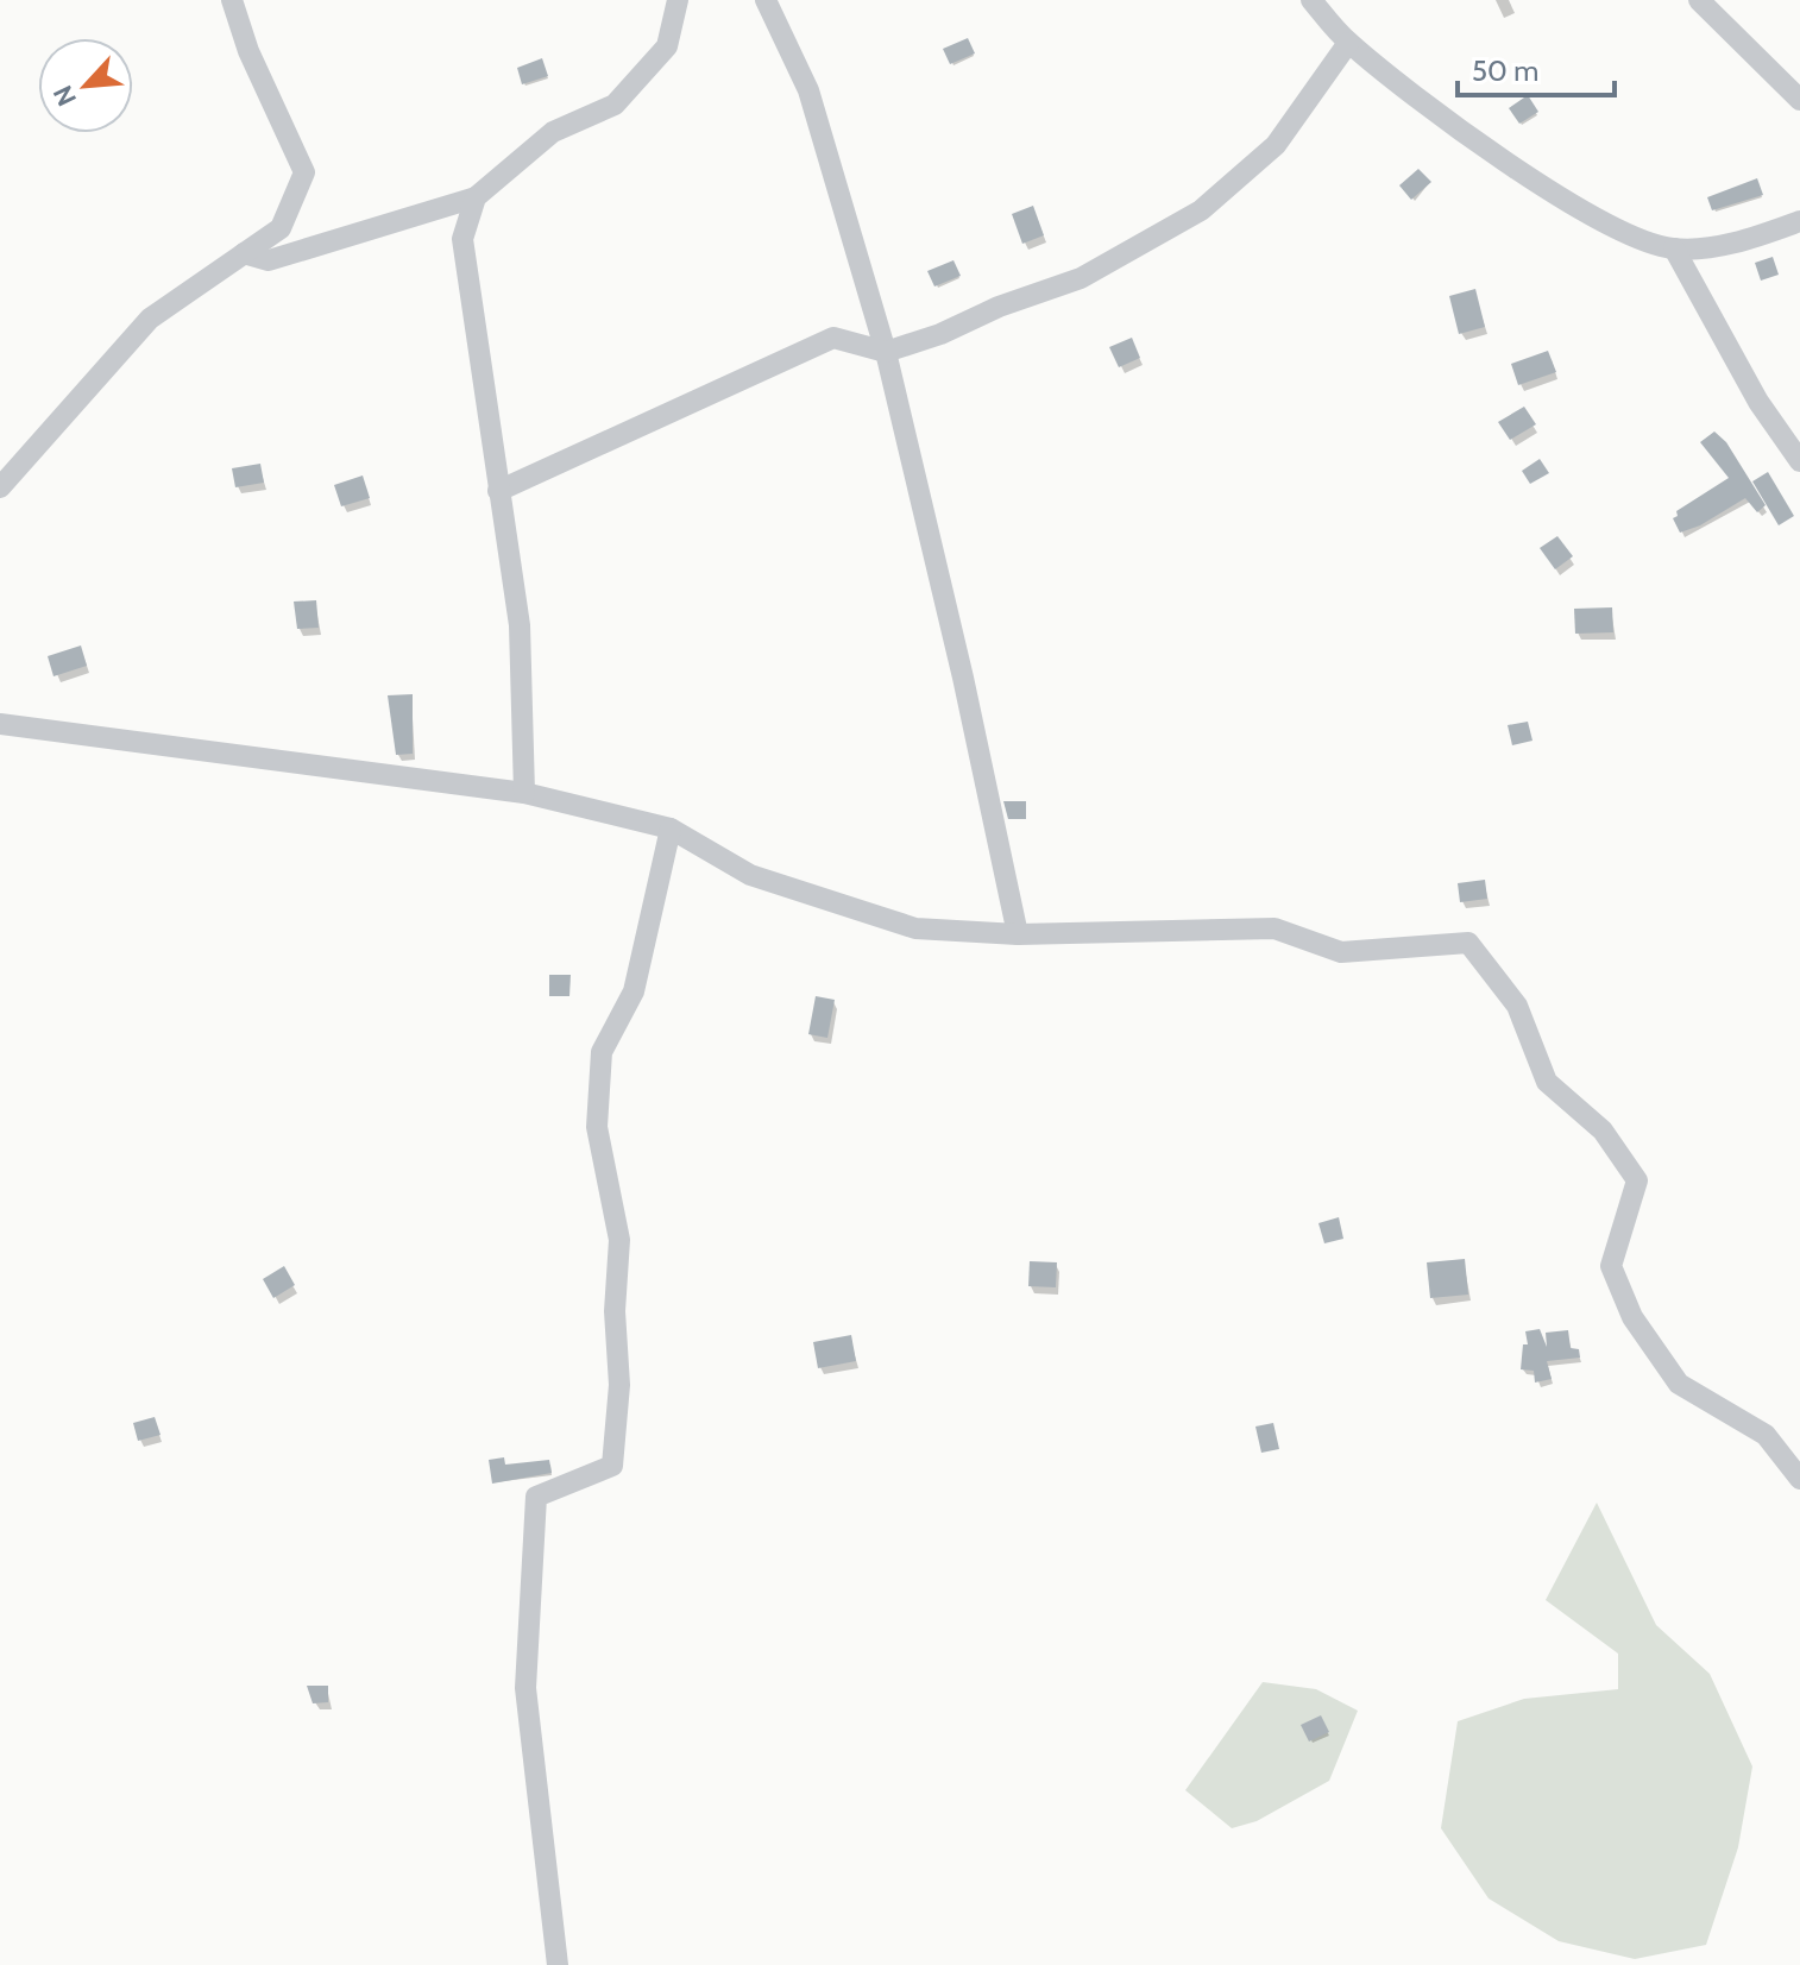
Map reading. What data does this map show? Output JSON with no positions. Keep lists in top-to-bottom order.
{
  "scale_bar": "50 m",
  "north": "bottom left"
}
